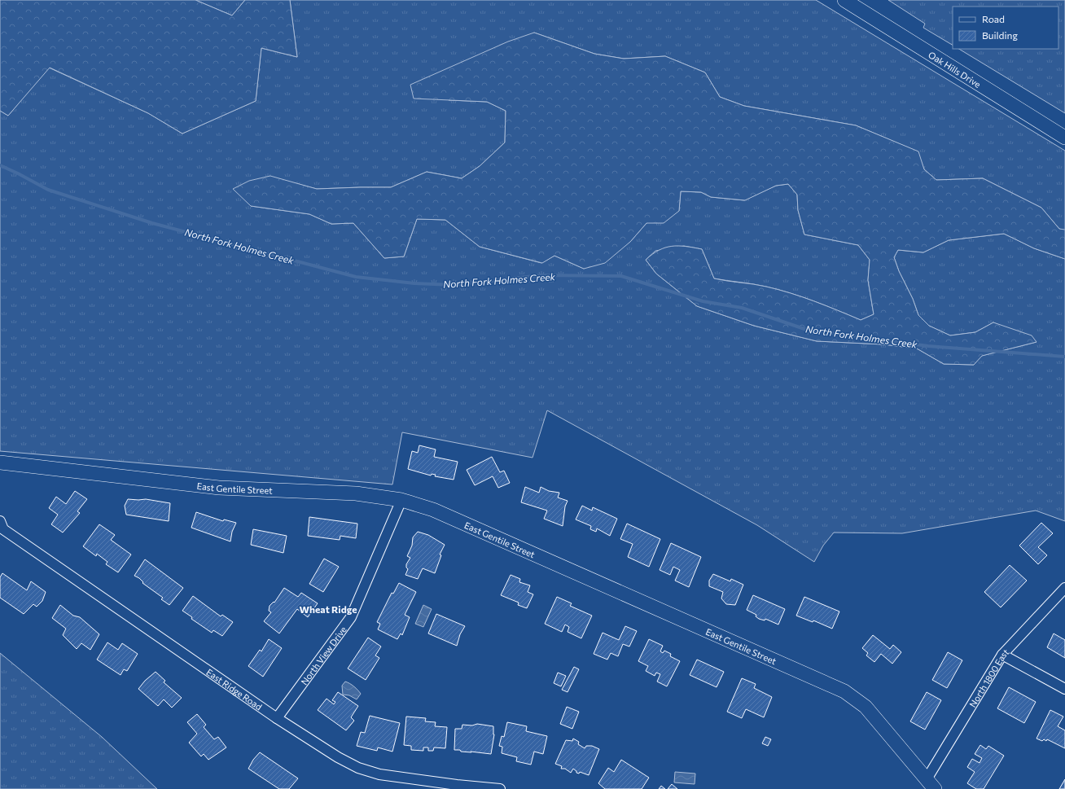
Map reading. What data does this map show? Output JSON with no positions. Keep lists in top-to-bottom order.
{
  "streets": {
    "street": [
      "Oak Hills Drive",
      "East Gentile Street",
      "North View Drive",
      "North 1800 East",
      "East Ridge Road"
    ]
  },
  "crossings": [
    ["East Gentile Street", "North View Drive"],
    ["East Gentile Street", "North 1800 East"],
    ["North View Drive", "East Ridge Road"]
  ],
  "districts": ["Wheat Ridge"],
  "water": ["North Fork Holmes Creek"],
  "legend": ["Road", "Building"]
}
